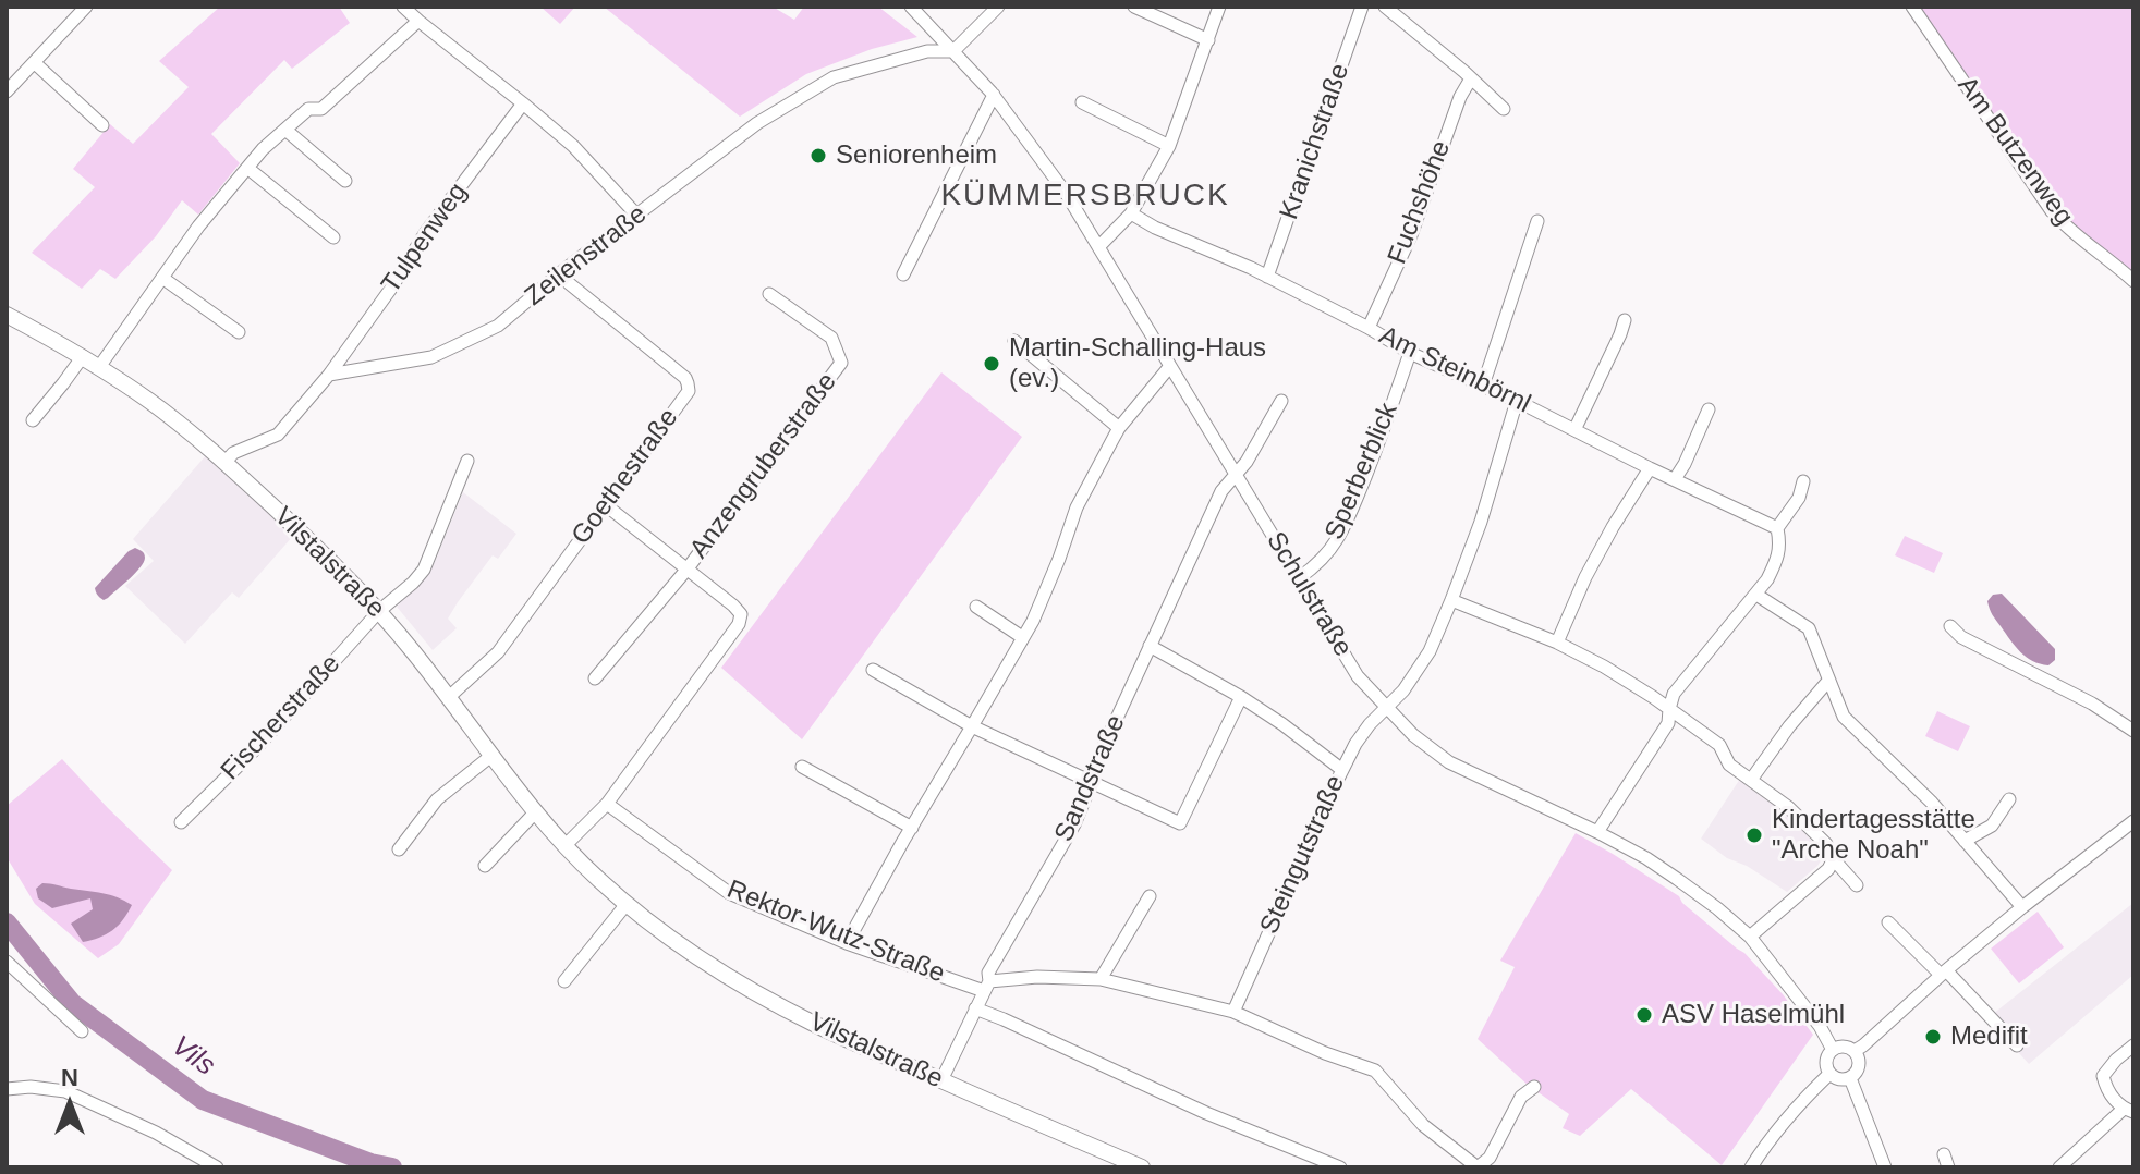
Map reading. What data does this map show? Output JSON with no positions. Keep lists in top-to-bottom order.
{
  "streets": {
    "main road": ["Vilstalstraße"],
    "street": [
      "Kranichstraße",
      "Am Butzenweg",
      "Fuchshöhe",
      "Tulpenweg",
      "Zeilenstraße",
      "Am Steinbörnl",
      "Anzengruberstraße",
      "Sperberblick",
      "Goethestraße",
      "Schulstraße",
      "Fischerstraße",
      "Sandstraße",
      "Steingutstraße",
      "Rektor-Wutz-Straße"
    ]
  },
  "crossings": [
    ["Kranichstraße", "Am Steinbörnl"],
    ["Fuchshöhe", "Am Steinbörnl"],
    ["Tulpenweg", "Zeilenstraße"],
    ["Zeilenstraße", "Goethestraße"],
    ["Zeilenstraße", "Schulstraße"],
    ["Am Steinbörnl", "Sperberblick"],
    ["Am Steinbörnl", "Steingutstraße"],
    ["Sperberblick", "Schulstraße"],
    ["Goethestraße", "Vilstalstraße"],
    ["Vilstalstraße", "Fischerstraße"],
    ["Vilstalstraße", "Sandstraße"],
    ["Schulstraße", "Sandstraße"],
    ["Schulstraße", "Steingutstraße"],
    ["Sandstraße", "Rektor-Wutz-Straße"]
  ],
  "districts": ["KÜMMERSBRUCK"],
  "water": ["Vils"],
  "places": [
    "Seniorenheim",
    "Martin-Schalling-Haus (ev.)",
    "Kindertagesstätte \"Arche Noah\"",
    "ASV Haselmühl",
    "Medifit"
  ],
  "north": "top"
}
